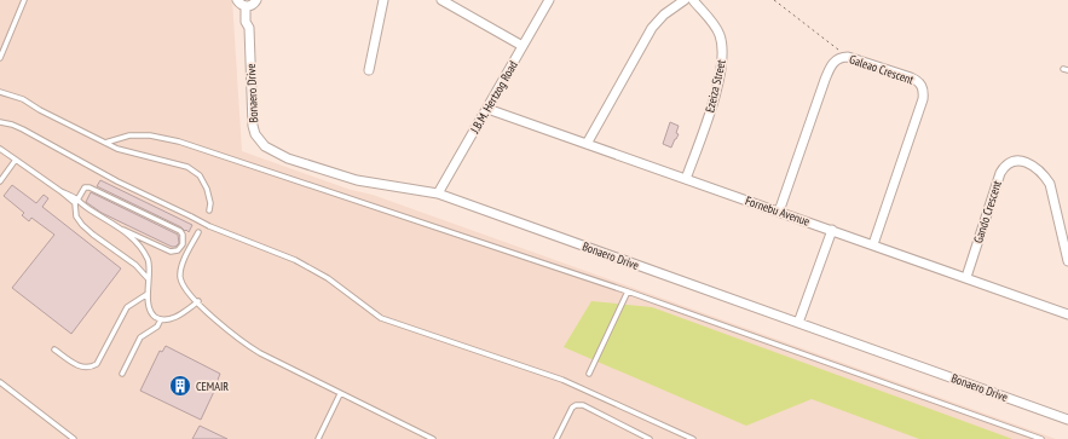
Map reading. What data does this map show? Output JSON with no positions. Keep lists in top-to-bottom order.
{
  "streets": {
    "street": [
      "Galeao Crescent",
      "Ezeiza Street",
      "Bonaero Drive",
      "J.B.M. Hertzog Road",
      "Fornebu Avenue",
      "Gando Crescent"
    ]
  },
  "crossings": [
    ["Galeao Crescent", "Fornebu Avenue"],
    ["Ezeiza Street", "Fornebu Avenue"],
    ["Bonaero Drive", "J.B.M. Hertzog Road"],
    ["J.B.M. Hertzog Road", "Fornebu Avenue"],
    ["Fornebu Avenue", "Gando Crescent"]
  ],
  "places": {
    "building": ["CEMAIR"]
  }
}
